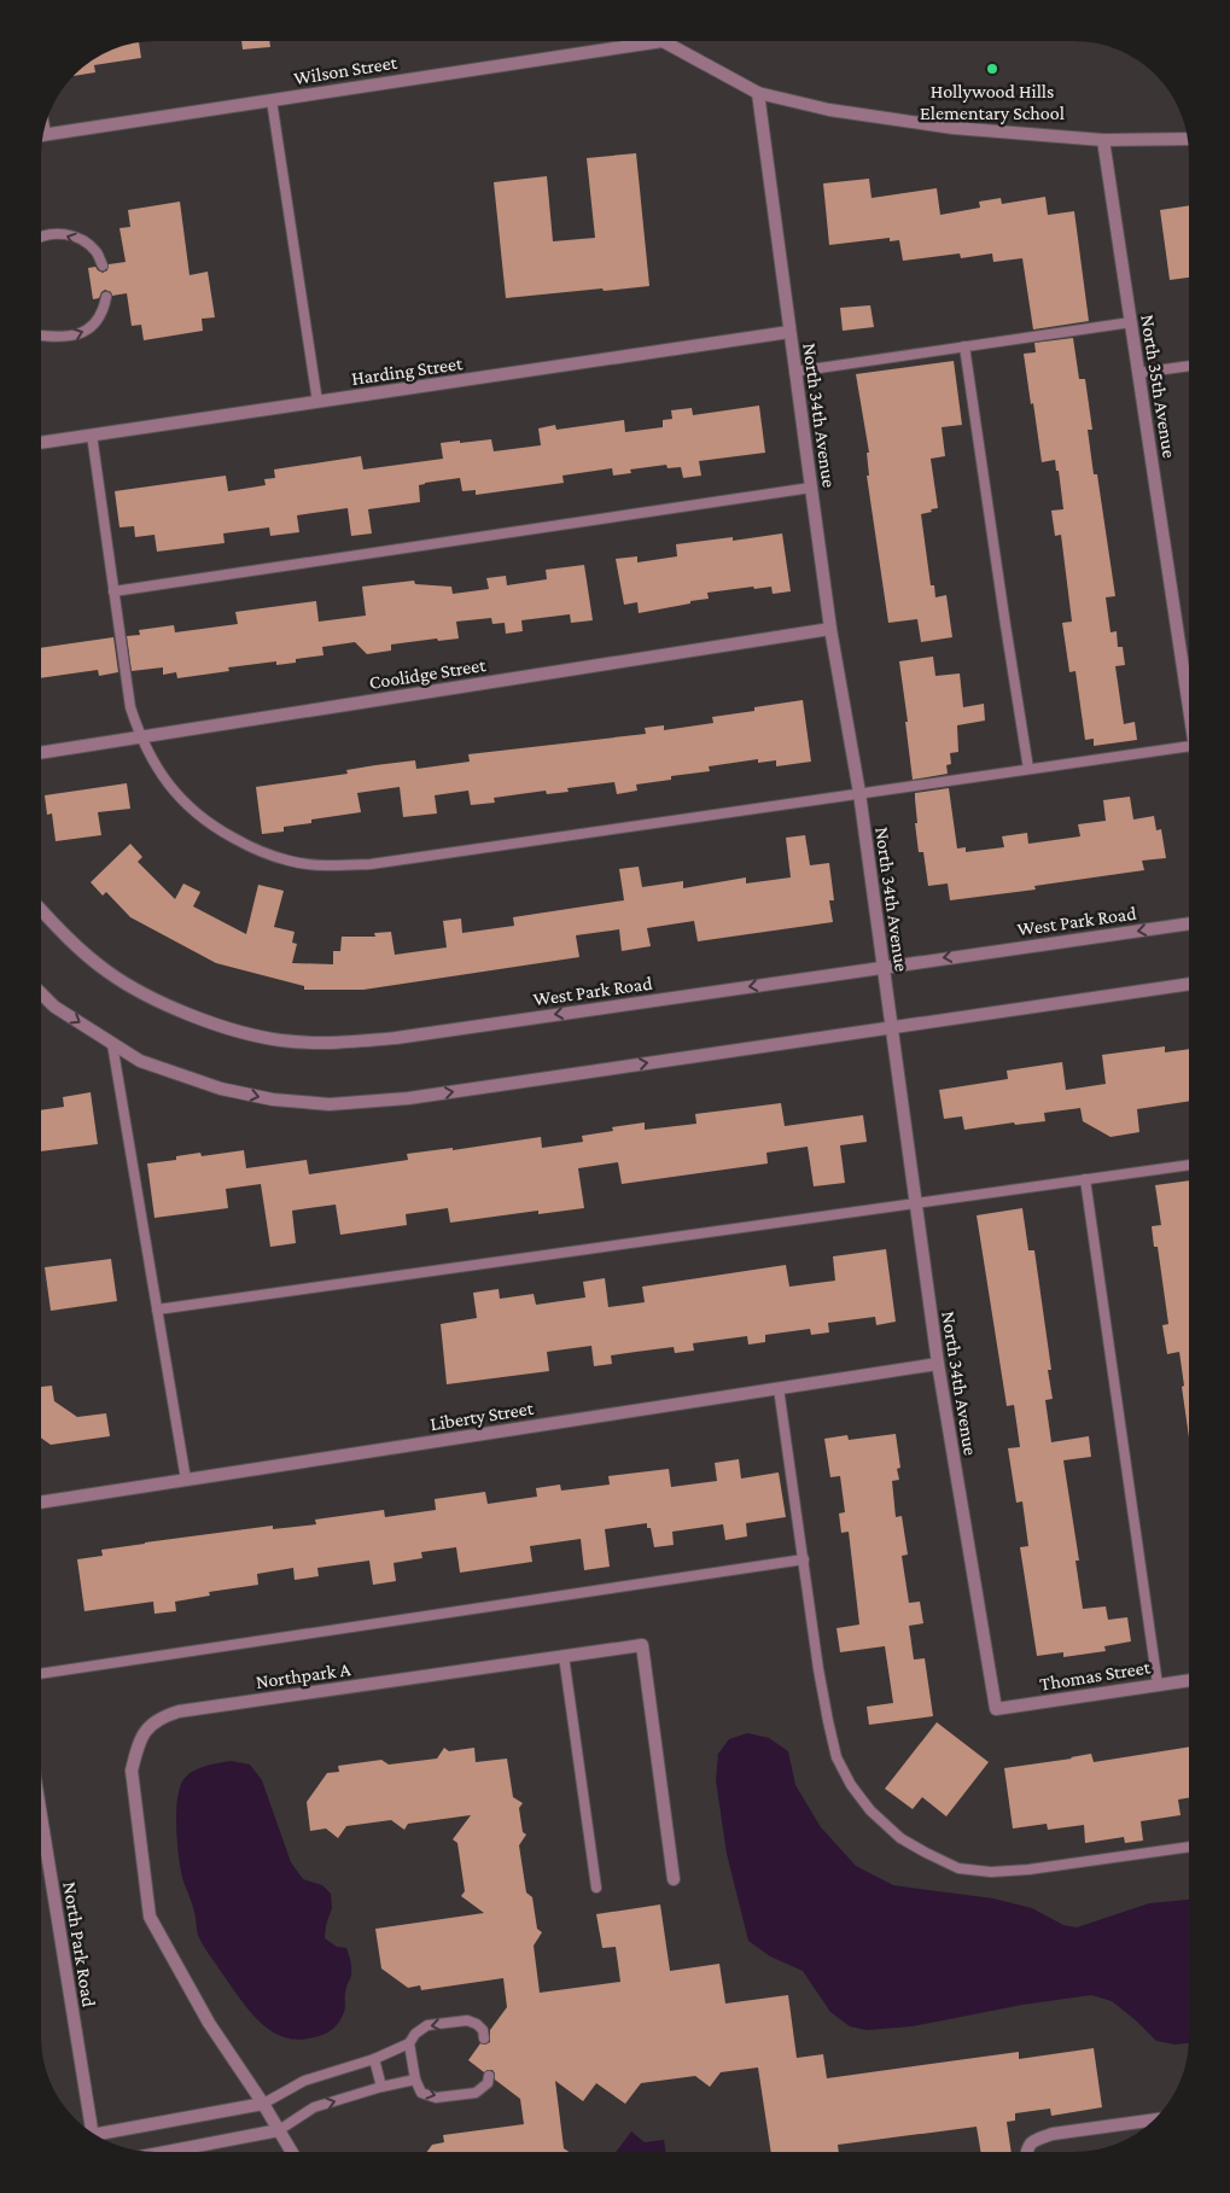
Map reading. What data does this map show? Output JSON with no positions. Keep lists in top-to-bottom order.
{
  "streets": {
    "street": [
      "Wilson Street",
      "Harding Street",
      "North 35th Avenue",
      "North 34th Avenue",
      "Coolidge Street",
      "West Park Road",
      "Liberty Street",
      "Northpark A",
      "Thomas Street",
      "North Park Road"
    ]
  },
  "crossings": [
    ["Harding Street", "North 34th Avenue"],
    ["North 34th Avenue", "Coolidge Street"],
    ["North 34th Avenue", "West Park Road"],
    ["North 34th Avenue", "Liberty Street"],
    ["North 34th Avenue", "Thomas Street"]
  ],
  "places": ["Hollywood Hills Elementary School"]
}
